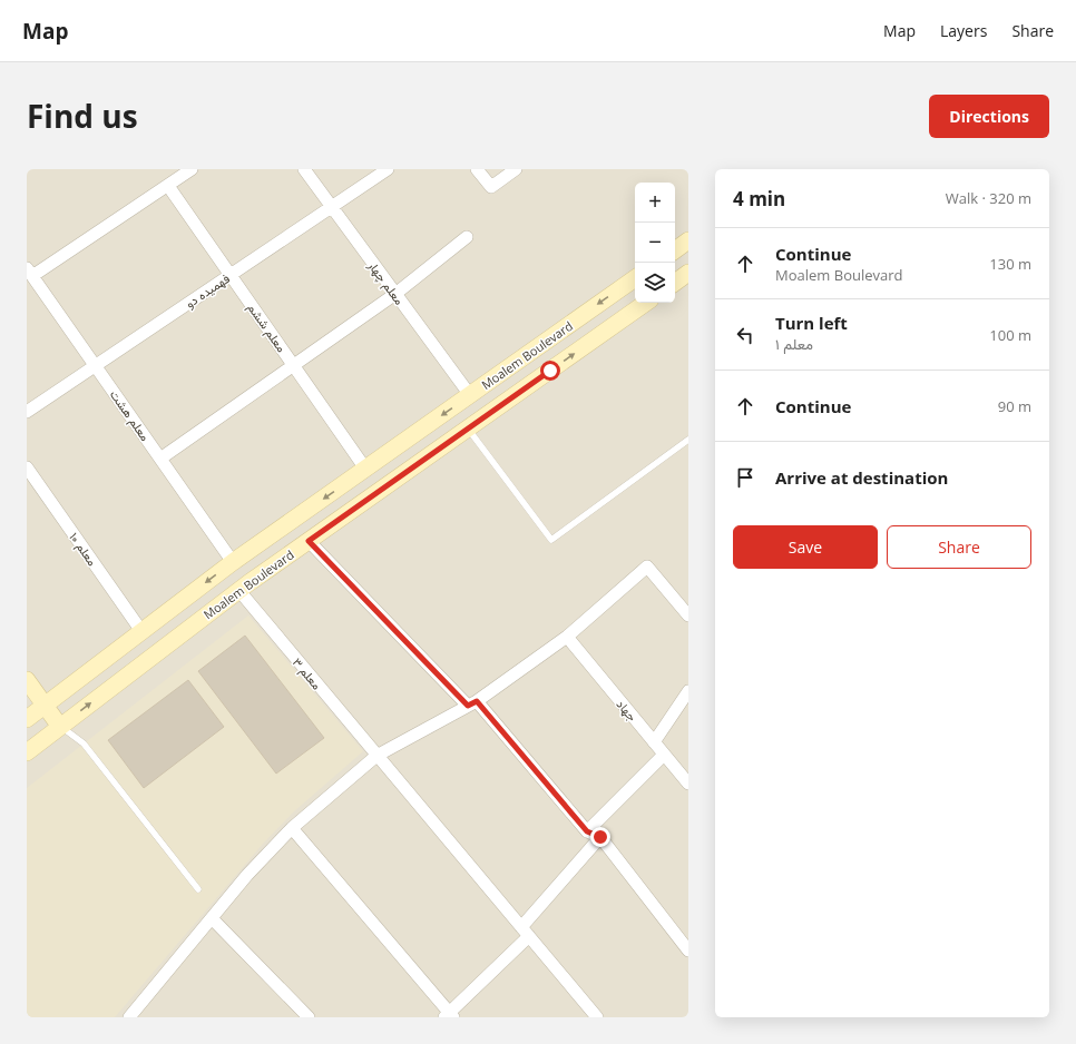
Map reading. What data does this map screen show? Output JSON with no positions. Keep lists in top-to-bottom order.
{
  "streets": {
    "main road": ["Moalem Boulevard"],
    "street": [
      "معلم چهار",
      "فهمیده دو",
      "معلم ششم",
      "معلم هشت",
      "معلم ۱۰",
      "معلم ۳",
      "جهاد"
    ]
  },
  "crossings": [
    ["معلم چهار", "فهمیده دو"],
    ["معلم چهار", "Moalem Boulevard"],
    ["فهمیده دو", "معلم ششم"],
    ["فهمیده دو", "معلم هشت"],
    ["معلم ششم", "Moalem Boulevard"],
    ["Moalem Boulevard", "معلم هشت"],
    ["Moalem Boulevard", "معلم ۱۰"],
    ["Moalem Boulevard", "معلم ۳"]
  ],
  "page": {
    "header": "Map",
    "nav": ["Map", "Layers", "Share"],
    "title": "Find us",
    "buttons": [
      "Directions",
      ["Save", "Share"]
    ],
    "heading": ["4 min", "Walk · 320 m"],
    "map_buttons": ["+", "−"],
    "list": [
      ["Continue", "Moalem Boulevard", "130 m"],
      ["Turn left", "معلم ۱", "100 m"],
      ["Continue", "90 m"],
      "Arrive at destination"
    ]
  }
}
